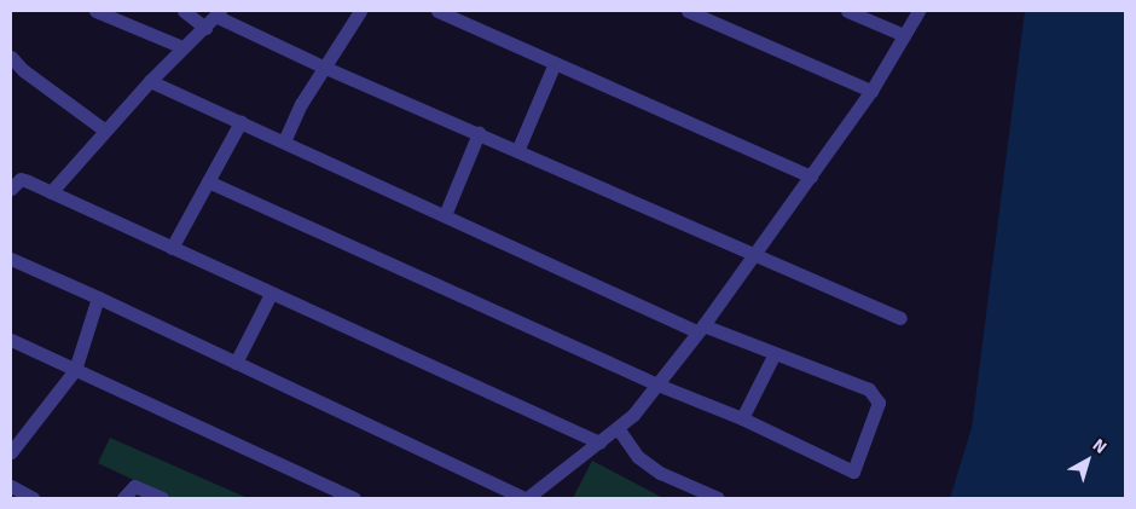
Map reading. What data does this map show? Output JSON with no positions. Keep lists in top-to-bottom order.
{
  "north": "top right"
}
